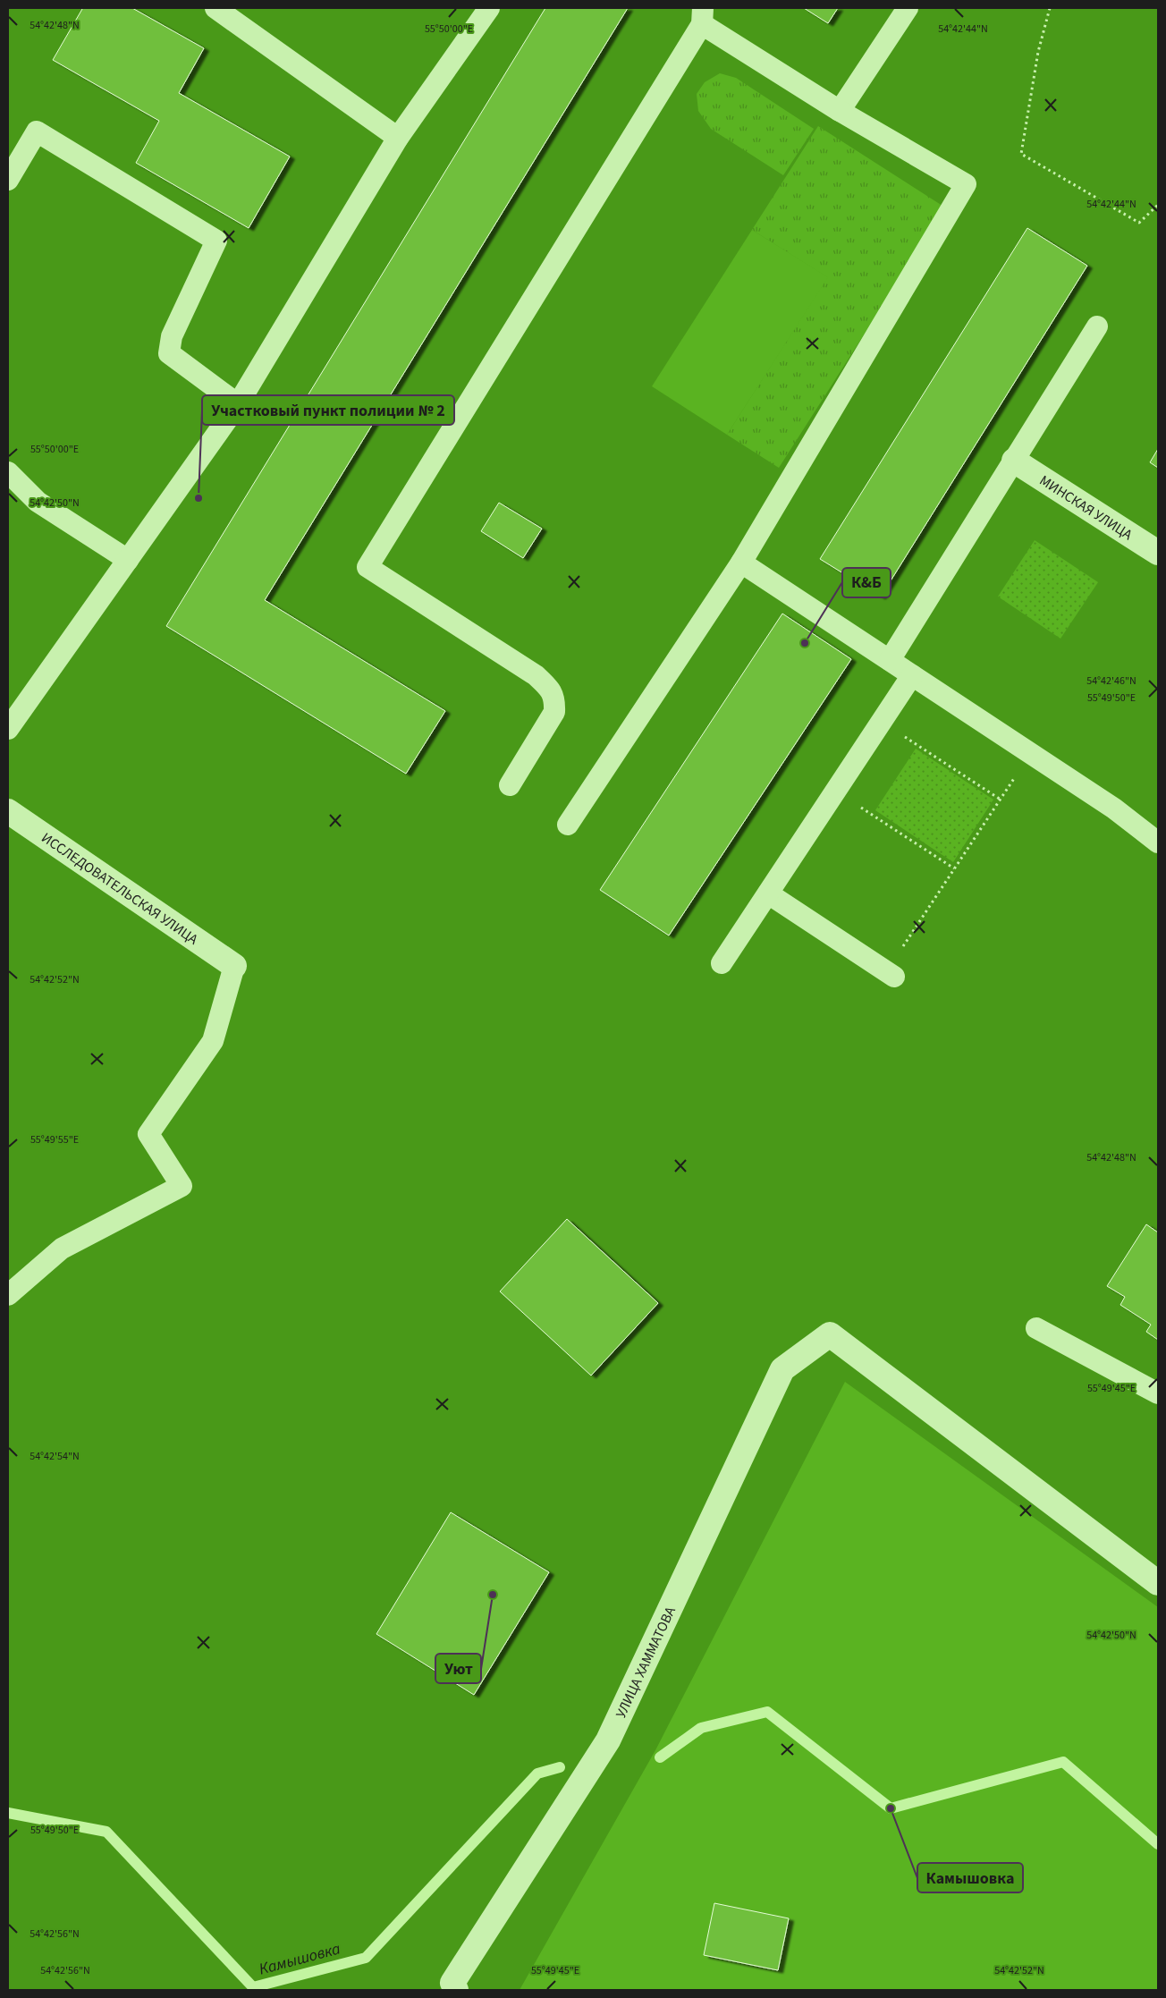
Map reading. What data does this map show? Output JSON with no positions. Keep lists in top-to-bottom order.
{
  "streets": {
    "street": ["МИНСКАЯ УЛИЦА", "ИССЛЕДОВАТЕЛЬСКАЯ УЛИЦА", "УЛИЦА ХАММАТОВА"]
  },
  "water": ["Камышовка"],
  "places": [
    "Участковый пункт полиции № 2",
    "К&Б",
    "Уют",
    "Камышовка"
  ],
  "coordinates": [
    "54°42'48\"N",
    "55°50'00\"E",
    "54°42'44\"N",
    "54°42'50\"N",
    "54°42'46\"N",
    "55°49'50\"E",
    "54°42'52\"N",
    "55°49'55\"E",
    "55°49'45\"E",
    "54°42'54\"N",
    "54°42'56\"N"
  ]
}
